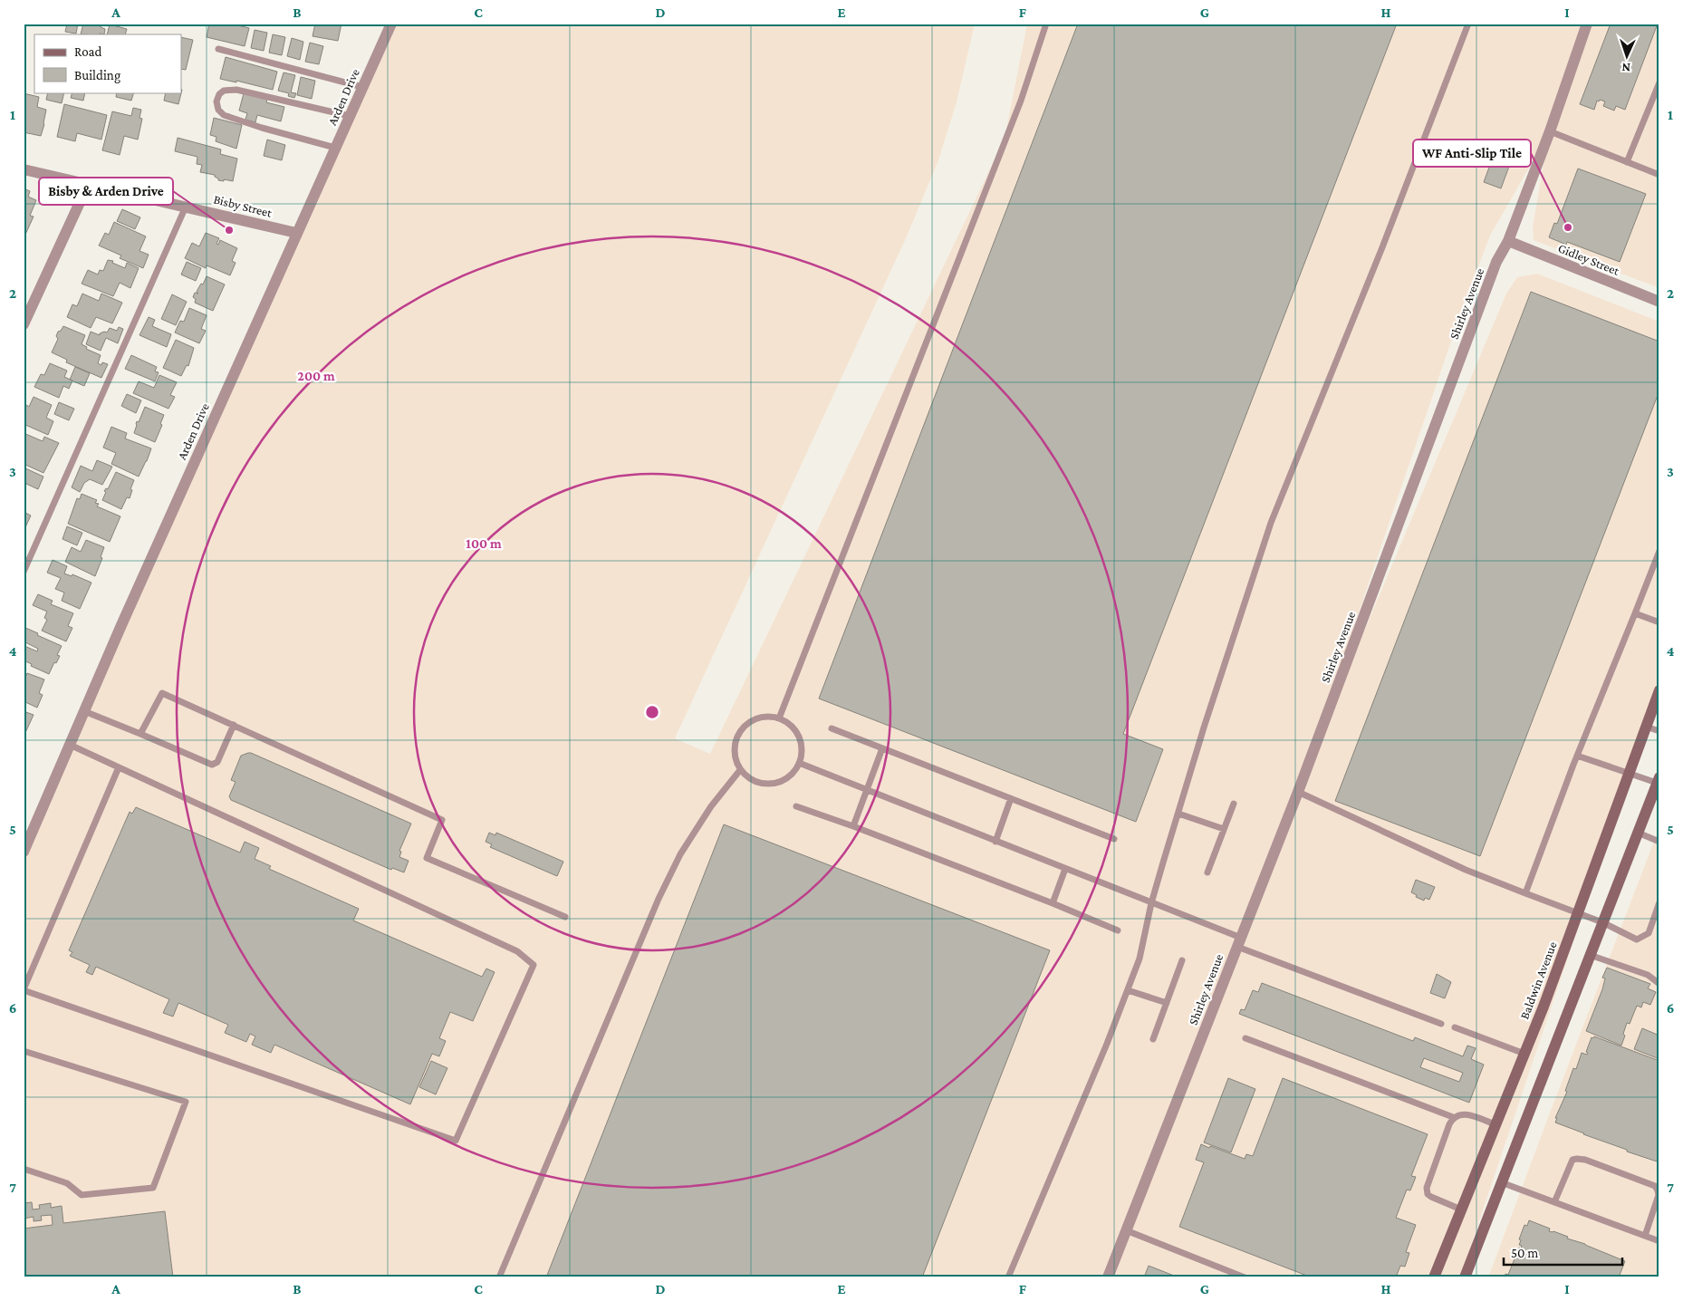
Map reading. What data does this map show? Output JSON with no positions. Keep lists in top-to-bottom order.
{
  "streets": {
    "main road": ["Baldwin Avenue"],
    "street": [
      "Arden Drive",
      "Bisby Street",
      "Gidley Street",
      "Shirley Avenue"
    ]
  },
  "crossings": [
    ["Arden Drive", "Bisby Street"],
    ["Gidley Street", "Shirley Avenue"]
  ],
  "places": ["WF Anti-Slip Tile", "Bisby & Arden Drive"],
  "legend": ["Road", "Building"],
  "scale_bar": "50 m",
  "north": "bottom",
  "grid": {
    "columns": [
      "A",
      "B",
      "C",
      "D",
      "E",
      "F",
      "G",
      "H",
      "I"
    ],
    "rows": [
      "1",
      "2",
      "3",
      "4",
      "5",
      "6",
      "7"
    ]
  },
  "rings": ["200 m", "100 m"]
}
